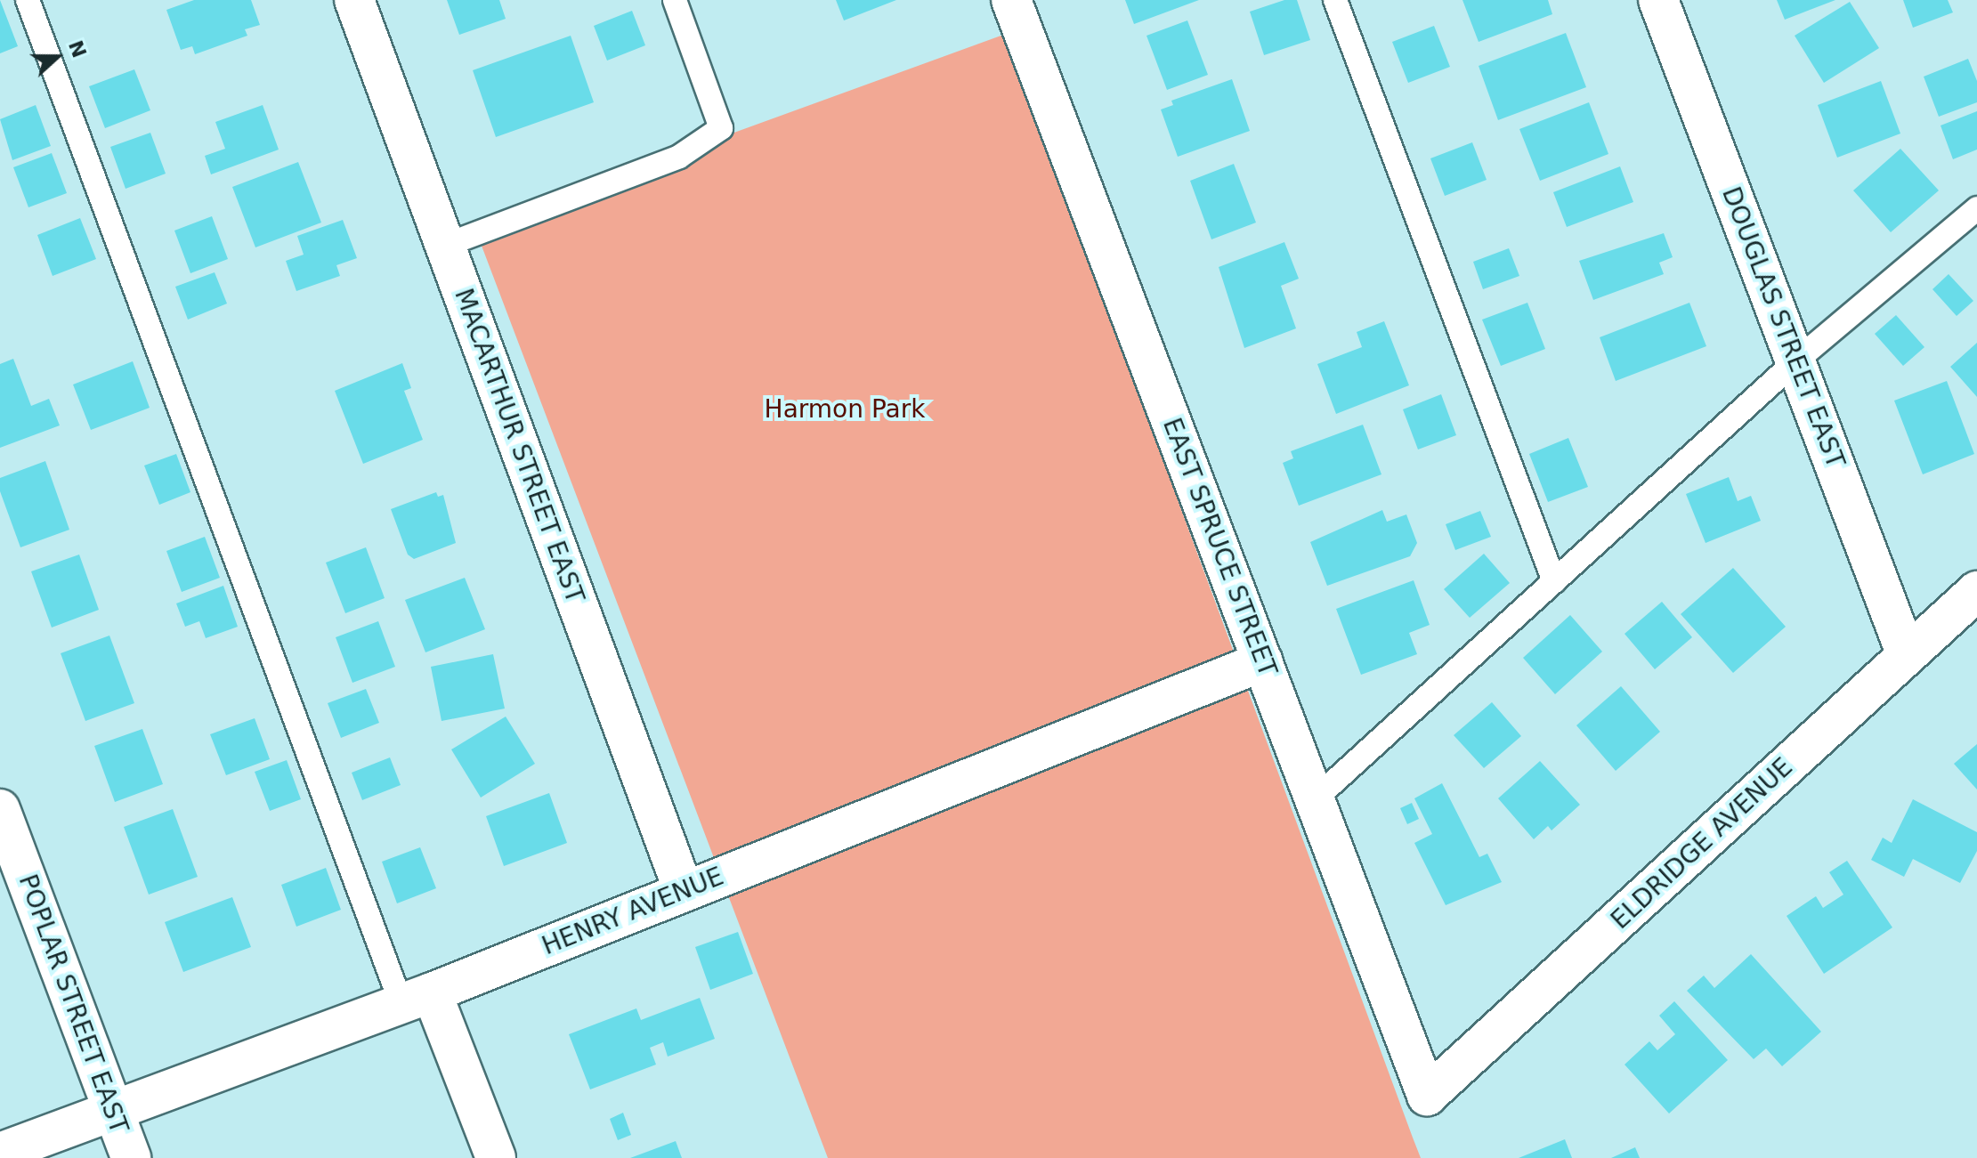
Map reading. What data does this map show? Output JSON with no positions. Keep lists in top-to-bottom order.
{
  "streets": {
    "street": [
      "DOUGLAS STREET EAST",
      "MACARTHUR STREET EAST",
      "EAST SPRUCE STREET",
      "ELDRIDGE AVENUE",
      "HENRY AVENUE",
      "POPLAR STREET EAST"
    ]
  },
  "crossings": [
    ["DOUGLAS STREET EAST", "ELDRIDGE AVENUE"],
    ["MACARTHUR STREET EAST", "HENRY AVENUE"],
    ["EAST SPRUCE STREET", "ELDRIDGE AVENUE"],
    ["EAST SPRUCE STREET", "HENRY AVENUE"],
    ["HENRY AVENUE", "POPLAR STREET EAST"]
  ],
  "parks": ["Harmon Park"],
  "north": "right"
}
